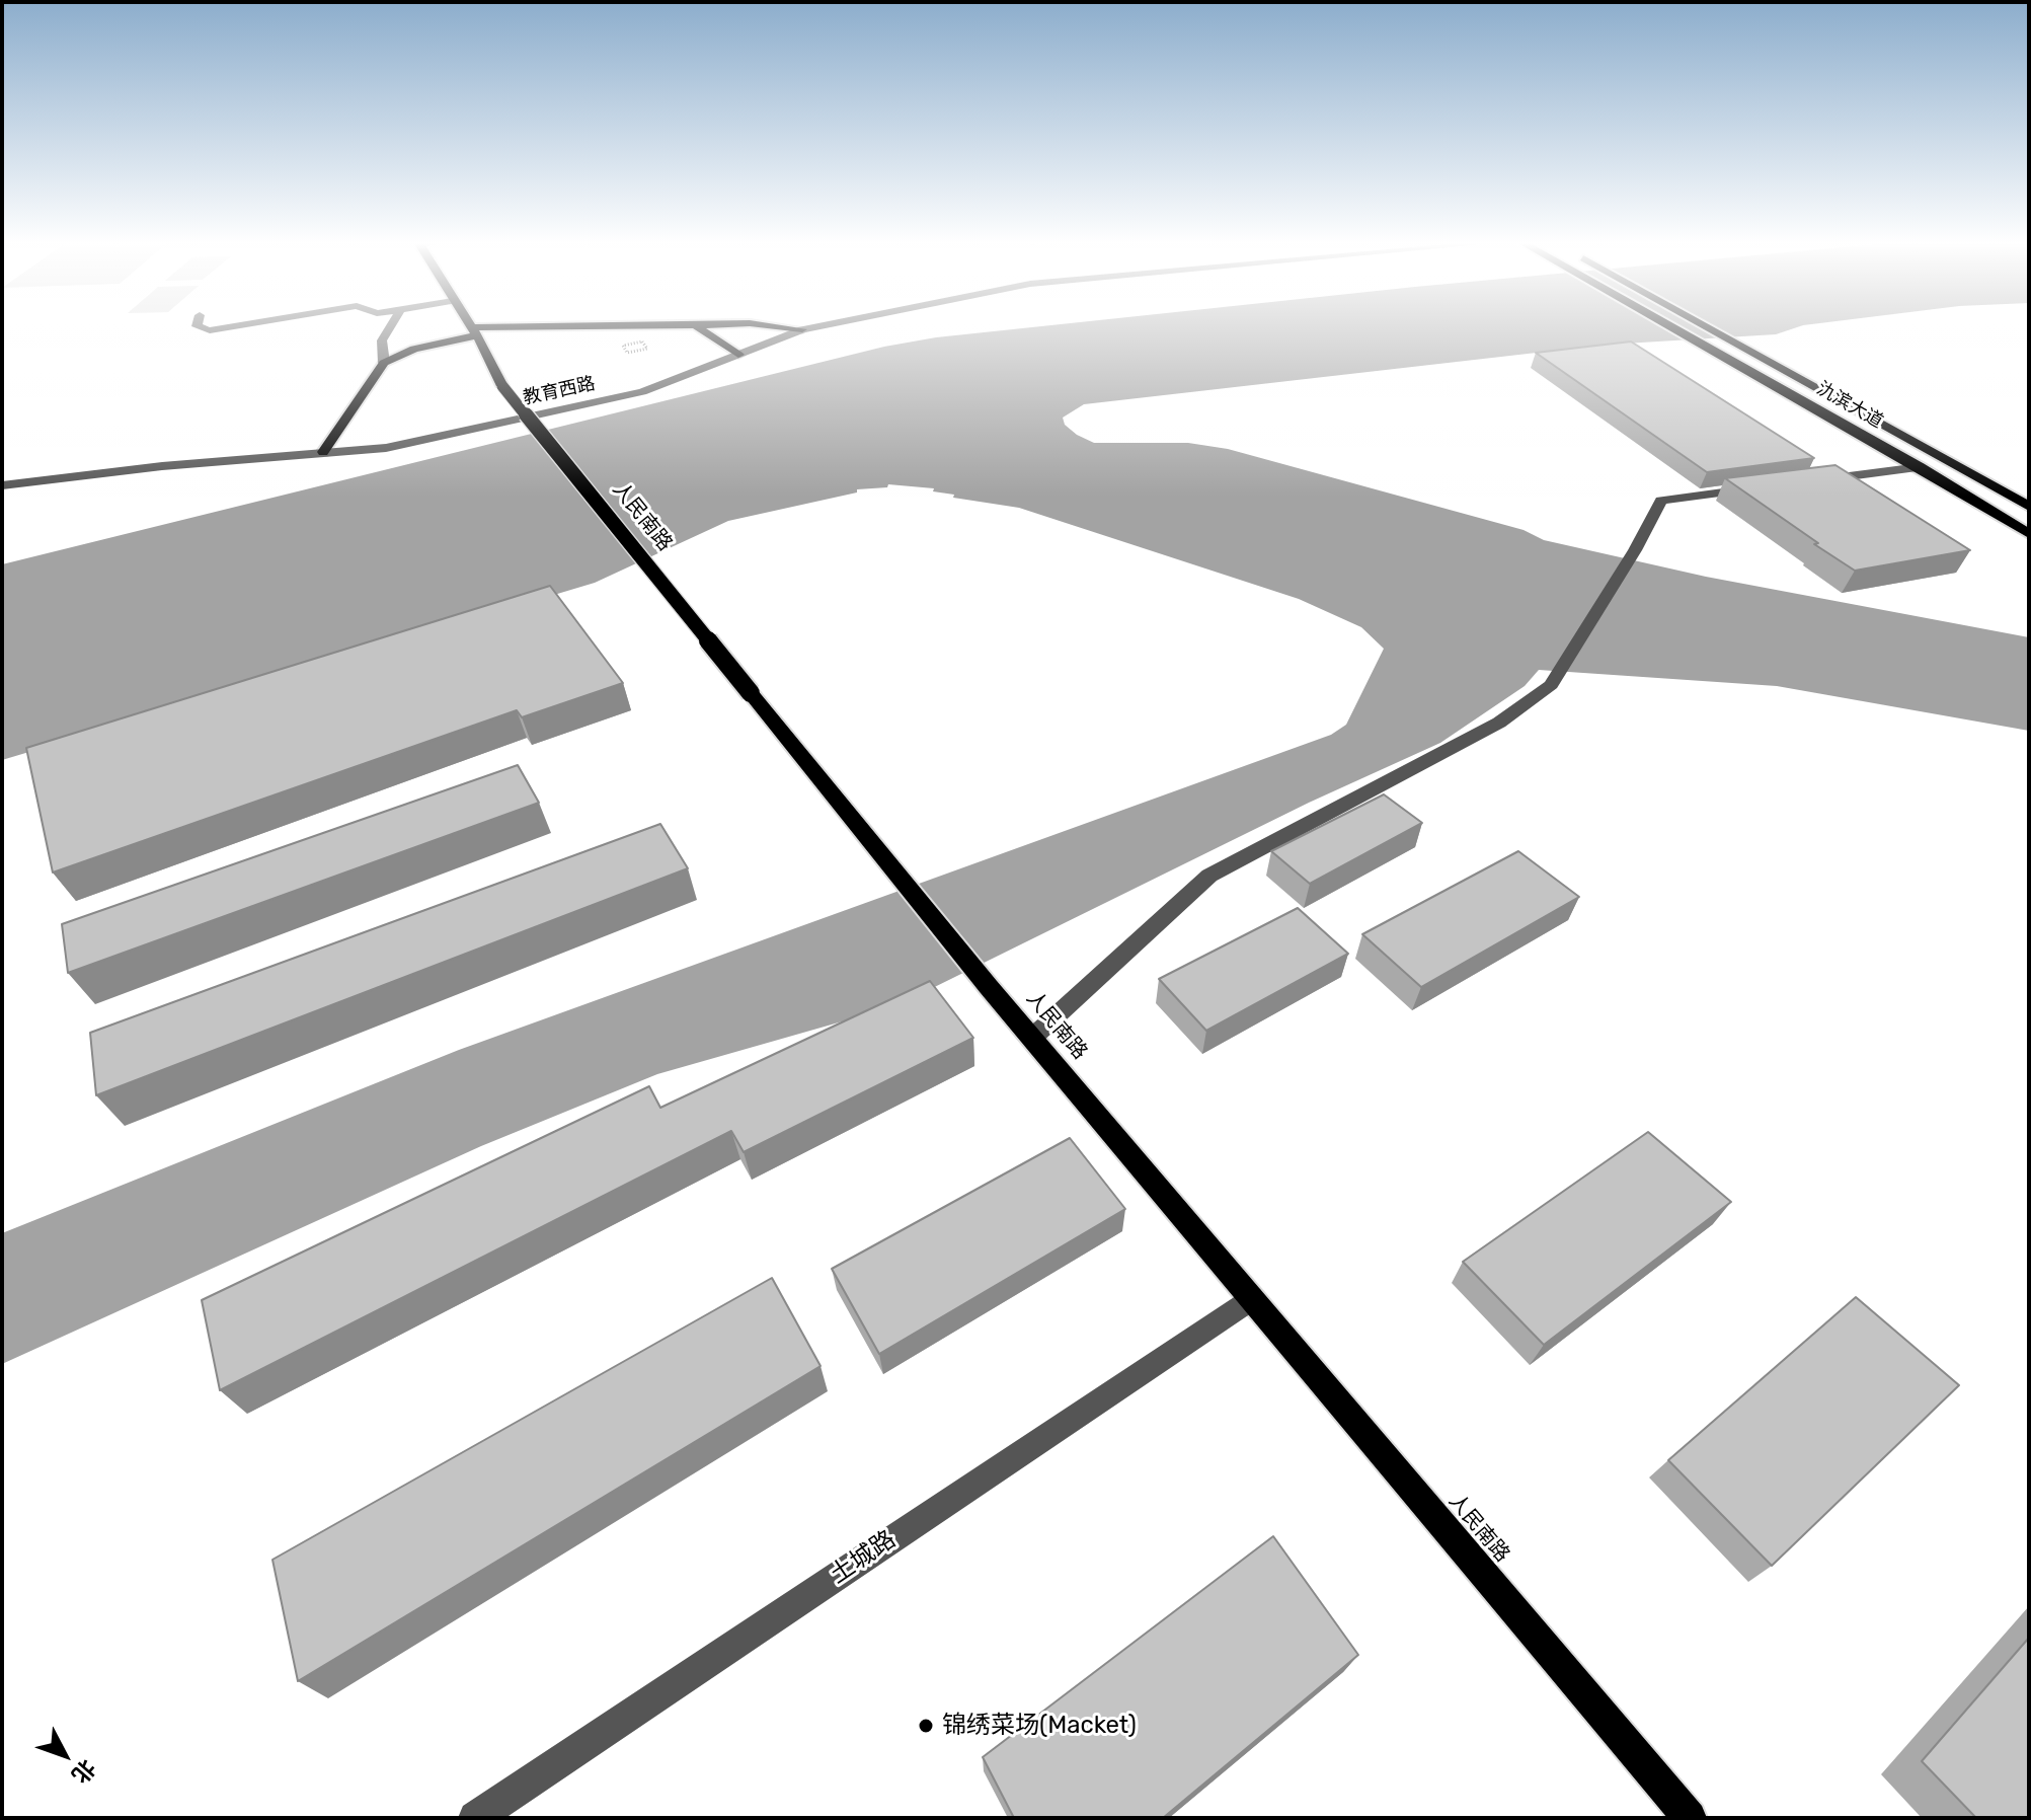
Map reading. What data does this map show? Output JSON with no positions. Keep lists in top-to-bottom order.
{
  "streets": {
    "main road": ["氿滨大道", "人民南路"],
    "street": ["教育西路", "土城路"]
  },
  "crossings": [
    ["人民南路", "土城路"]
  ],
  "places": ["锦绣菜场(Macket)"],
  "north": "bottom right"
}
